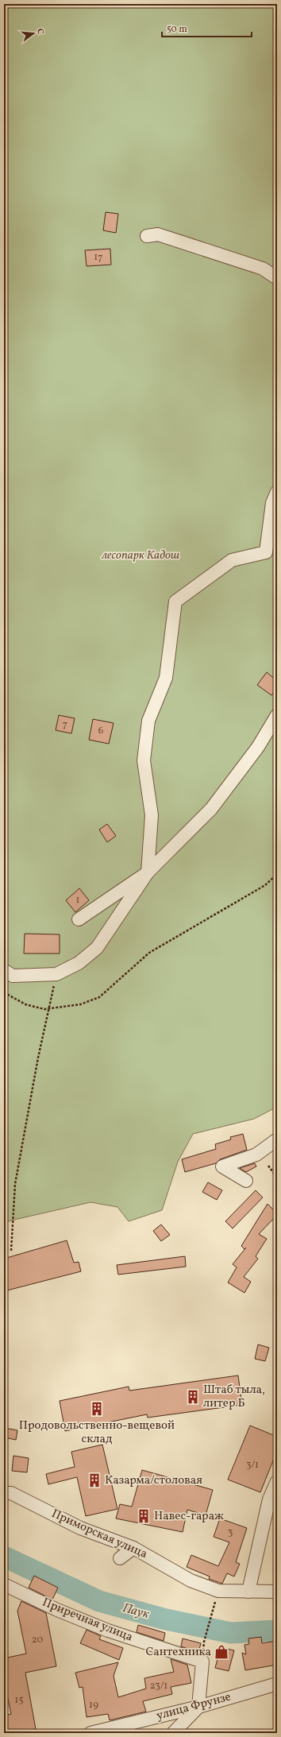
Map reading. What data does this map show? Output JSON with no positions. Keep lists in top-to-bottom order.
{
  "streets": {
    "street": ["Приморская улица", "Приречная улица", "улица Фрунзе"]
  },
  "crossings": [
    ["Приречная улица", "улица Фрунзе"]
  ],
  "water": ["Паук"],
  "parks": ["лесопарк Кадош"],
  "places": {
    "building": [
      "Штаб тыла, литер Б",
      "Продовольственно-вещевой склад",
      "Казарма/столовая",
      "Навес-гараж"
    ],
    "shop": ["Сантехника"]
  },
  "house_numbers": [
    "17",
    "7",
    "6",
    "1",
    "3/1",
    "3",
    "20",
    "23/1",
    "15",
    "19"
  ],
  "scale_bar": "50 m",
  "north": "right"
}
